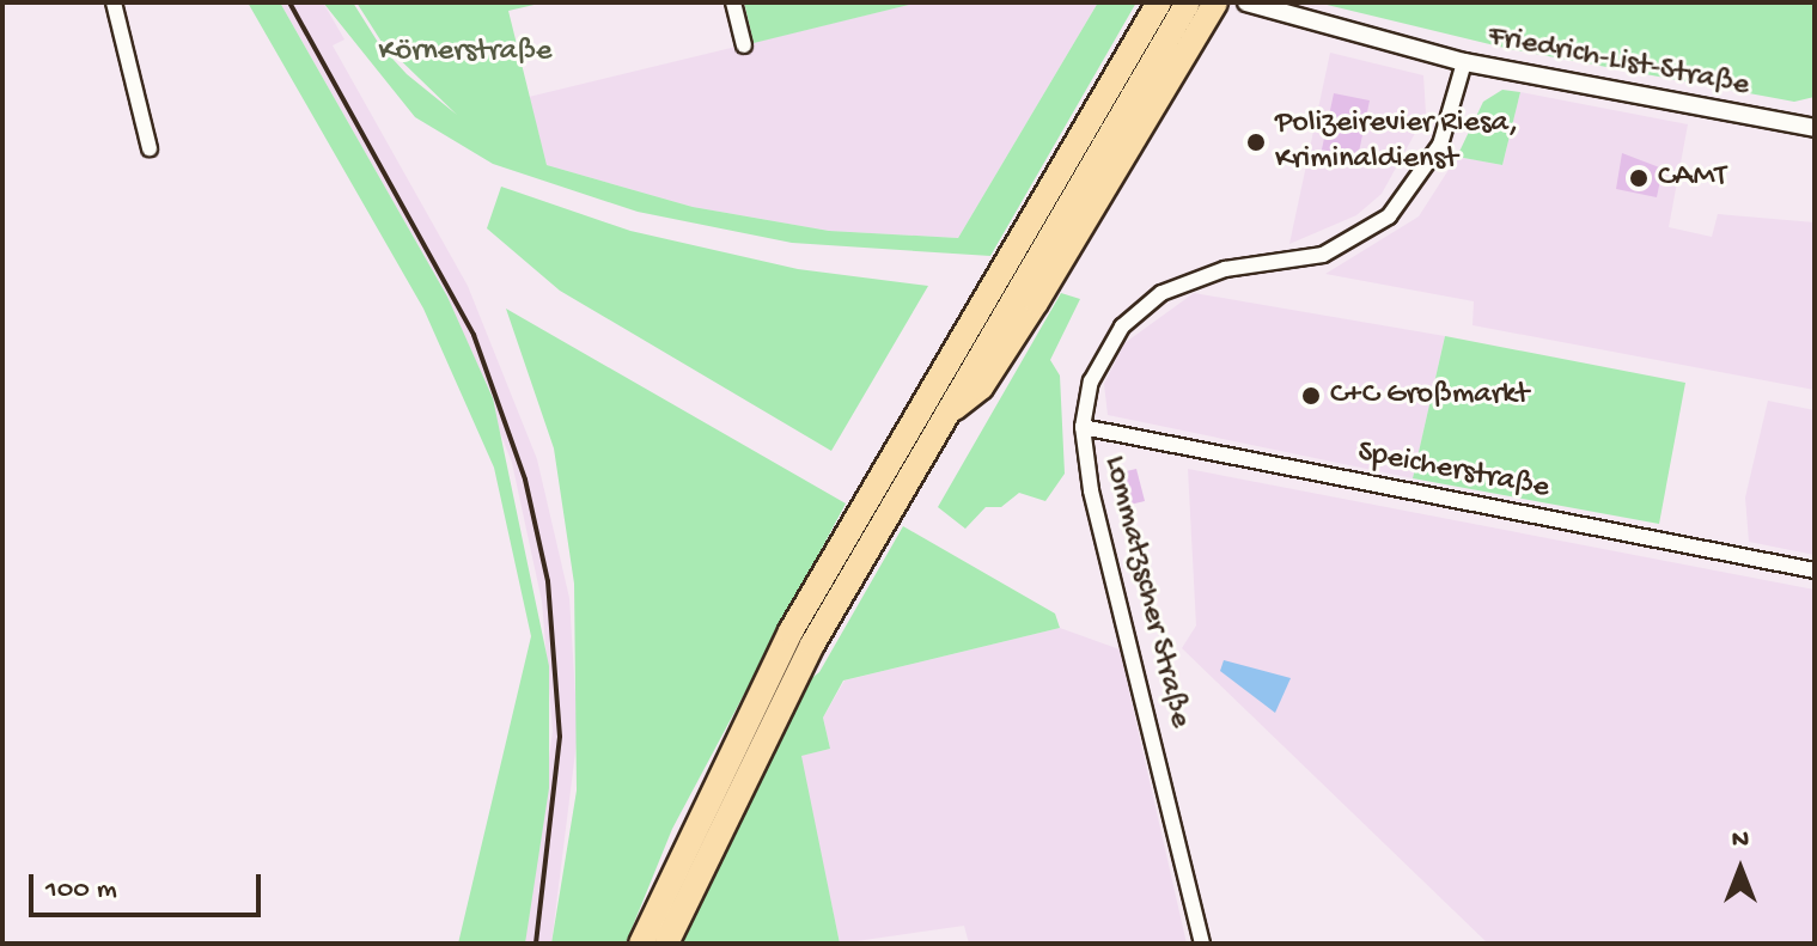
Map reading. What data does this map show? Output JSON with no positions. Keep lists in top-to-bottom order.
{
  "streets": {
    "street": ["Friedrich-List-Straße", "Speicherstraße", "Lommatzscher Straße"]
  },
  "crossings": [
    ["Friedrich-List-Straße", "Lommatzscher Straße"],
    ["Speicherstraße", "Lommatzscher Straße"]
  ],
  "parks": ["Körnerstraße"],
  "places": ["Polizeirevier Riesa, Kriminaldienst", "CAMT", "C+C Großmarkt"],
  "scale_bar": "100 m",
  "north": "top"
}
